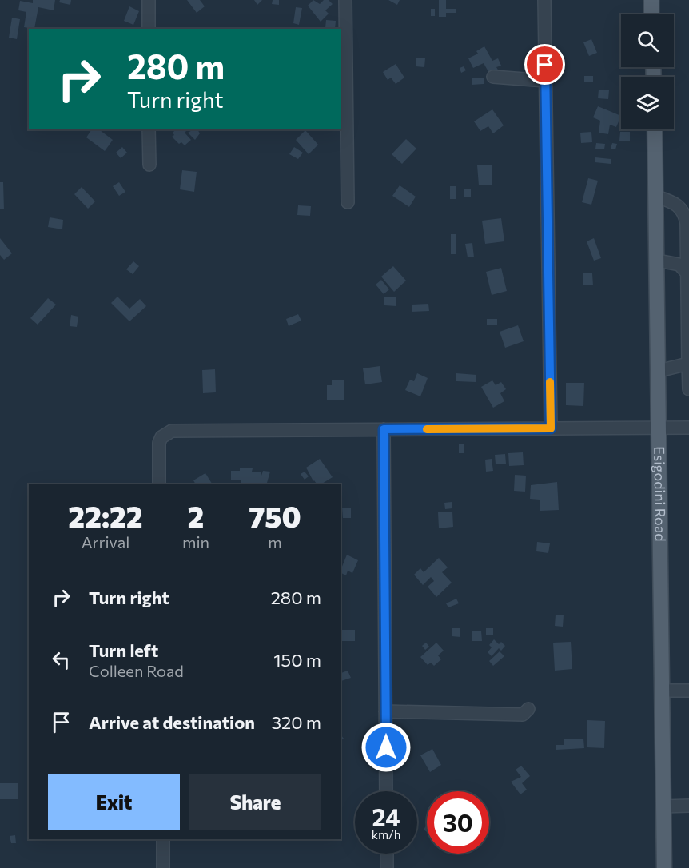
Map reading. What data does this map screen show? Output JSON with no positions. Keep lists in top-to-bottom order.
{
  "streets": {
    "main road": ["Esigodini Road"]
  },
  "page": {
    "turn": ["280 m", "Turn right"],
    "eta": [
      "22:22",
      "Arrival",
      "2",
      "min",
      "750",
      "m"
    ],
    "list": [
      {
        "name": "Turn right",
        "value": "280 m"
      },
      {
        "name": "Turn left",
        "note": "Colleen Road",
        "value": "150 m"
      },
      {
        "name": "Arrive at destination",
        "value": "320 m"
      }
    ],
    "buttons": ["Exit", "Share"],
    "speed": "24 km/h",
    "limit": "30"
  }
}
